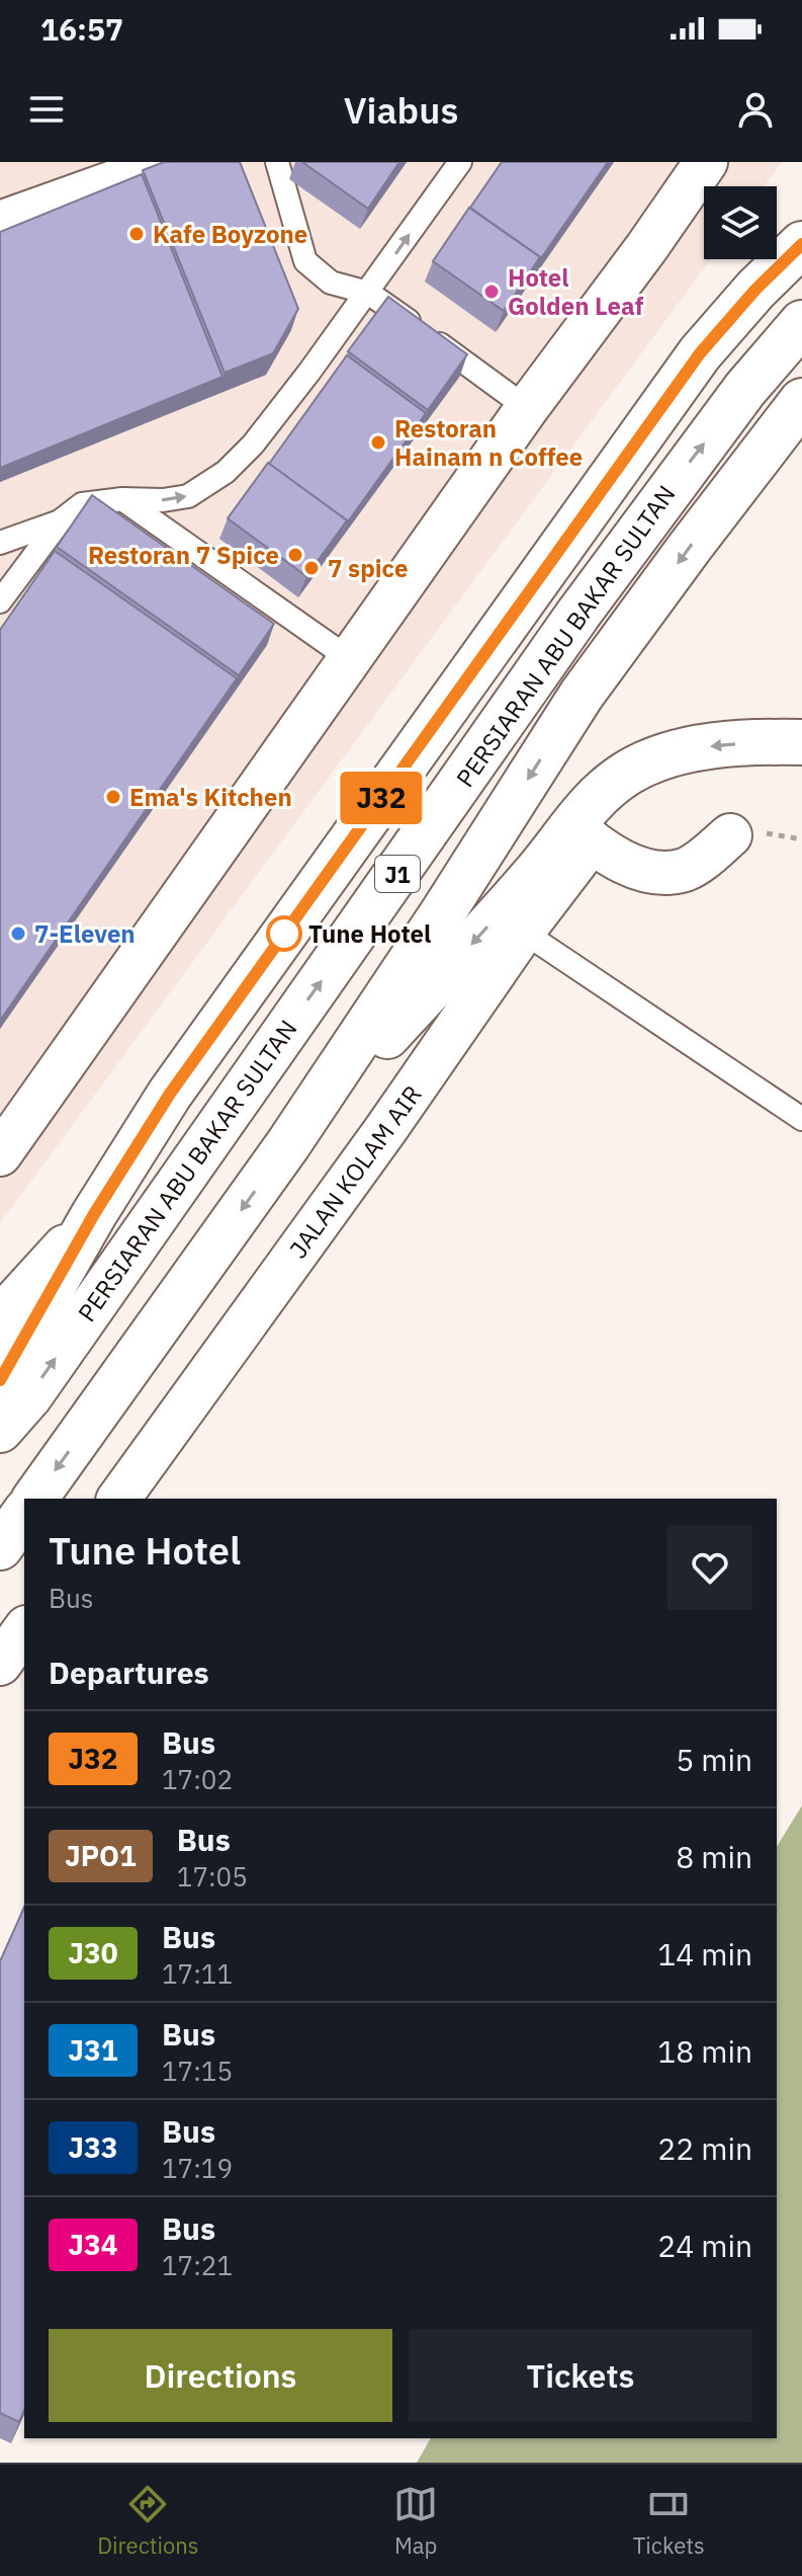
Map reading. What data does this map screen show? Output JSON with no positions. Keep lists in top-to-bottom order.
{
  "streets": {
    "highway": ["PERSIARAN ABU BAKAR SULTAN", "J1"],
    "street": ["JALAN KOLAM AIR"]
  },
  "places": [
    "Kafe Boyzone",
    "Hotel Golden Leaf",
    "Restoran Hainam n Coffee",
    "Restoran 7 Spice",
    "7 spice",
    "Ema's Kitchen",
    "7-Eleven",
    "Tune Hotel"
  ],
  "lines": ["bus line J32"],
  "page": {
    "status": "16:57",
    "header": "Viabus",
    "on_map": "J32",
    "heading": [
      ["Tune Hotel", "Bus"],
      "Departures"
    ],
    "list": [
      {
        "mark": "J32",
        "name": "Bus",
        "note": "17:02",
        "value": "5 min"
      },
      {
        "mark": "JPO1",
        "name": "Bus",
        "note": "17:05",
        "value": "8 min"
      },
      {
        "mark": "J30",
        "name": "Bus",
        "note": "17:11",
        "value": "14 min"
      },
      {
        "mark": "J31",
        "name": "Bus",
        "note": "17:15",
        "value": "18 min"
      },
      {
        "mark": "J33",
        "name": "Bus",
        "note": "17:19",
        "value": "22 min"
      },
      {
        "mark": "J34",
        "name": "Bus",
        "note": "17:21",
        "value": "24 min"
      }
    ],
    "buttons": ["Directions", "Tickets"],
    "tabs": ["Directions", "Map", "Tickets"]
  }
}
